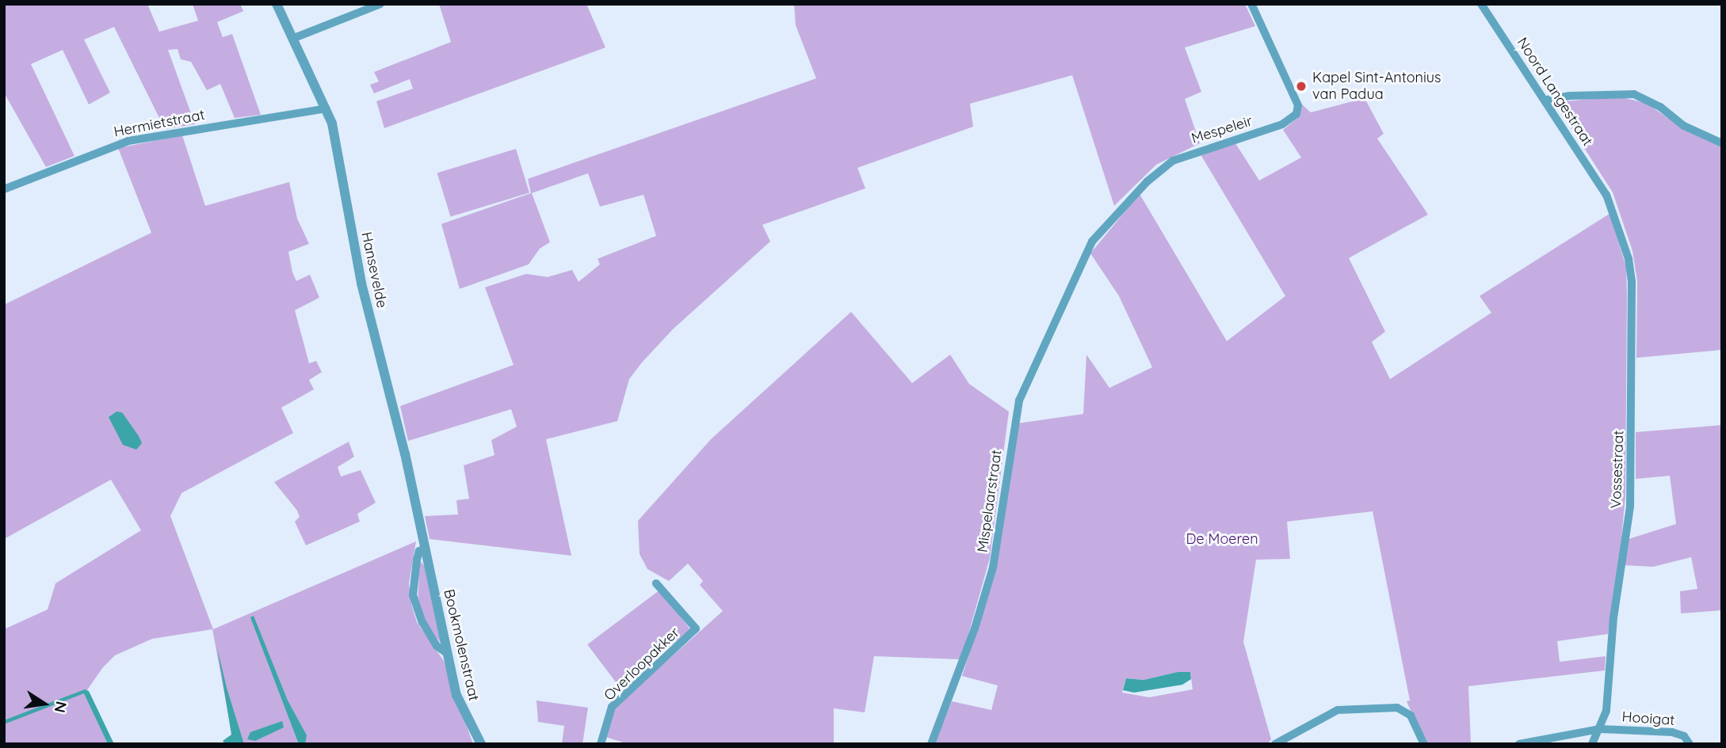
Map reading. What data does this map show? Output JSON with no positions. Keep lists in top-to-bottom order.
{
  "streets": {
    "street": [
      "Noord Langestraat",
      "Hermietstraat",
      "Mespeleir",
      "Hansevelde",
      "Vossestraat",
      "Mispelaarstraat",
      "Bookmolenstraat",
      "Overloopakker",
      "Hooigat"
    ]
  },
  "crossings": [
    ["Noord Langestraat", "Vossestraat"],
    ["Hermietstraat", "Hansevelde"],
    ["Mespeleir", "Mispelaarstraat"],
    ["Hansevelde", "Bookmolenstraat"],
    ["Vossestraat", "Hooigat"]
  ],
  "parks": ["De Moeren"],
  "places": ["Kapel Sint-Antonius van Padua"],
  "north": "right"
}
